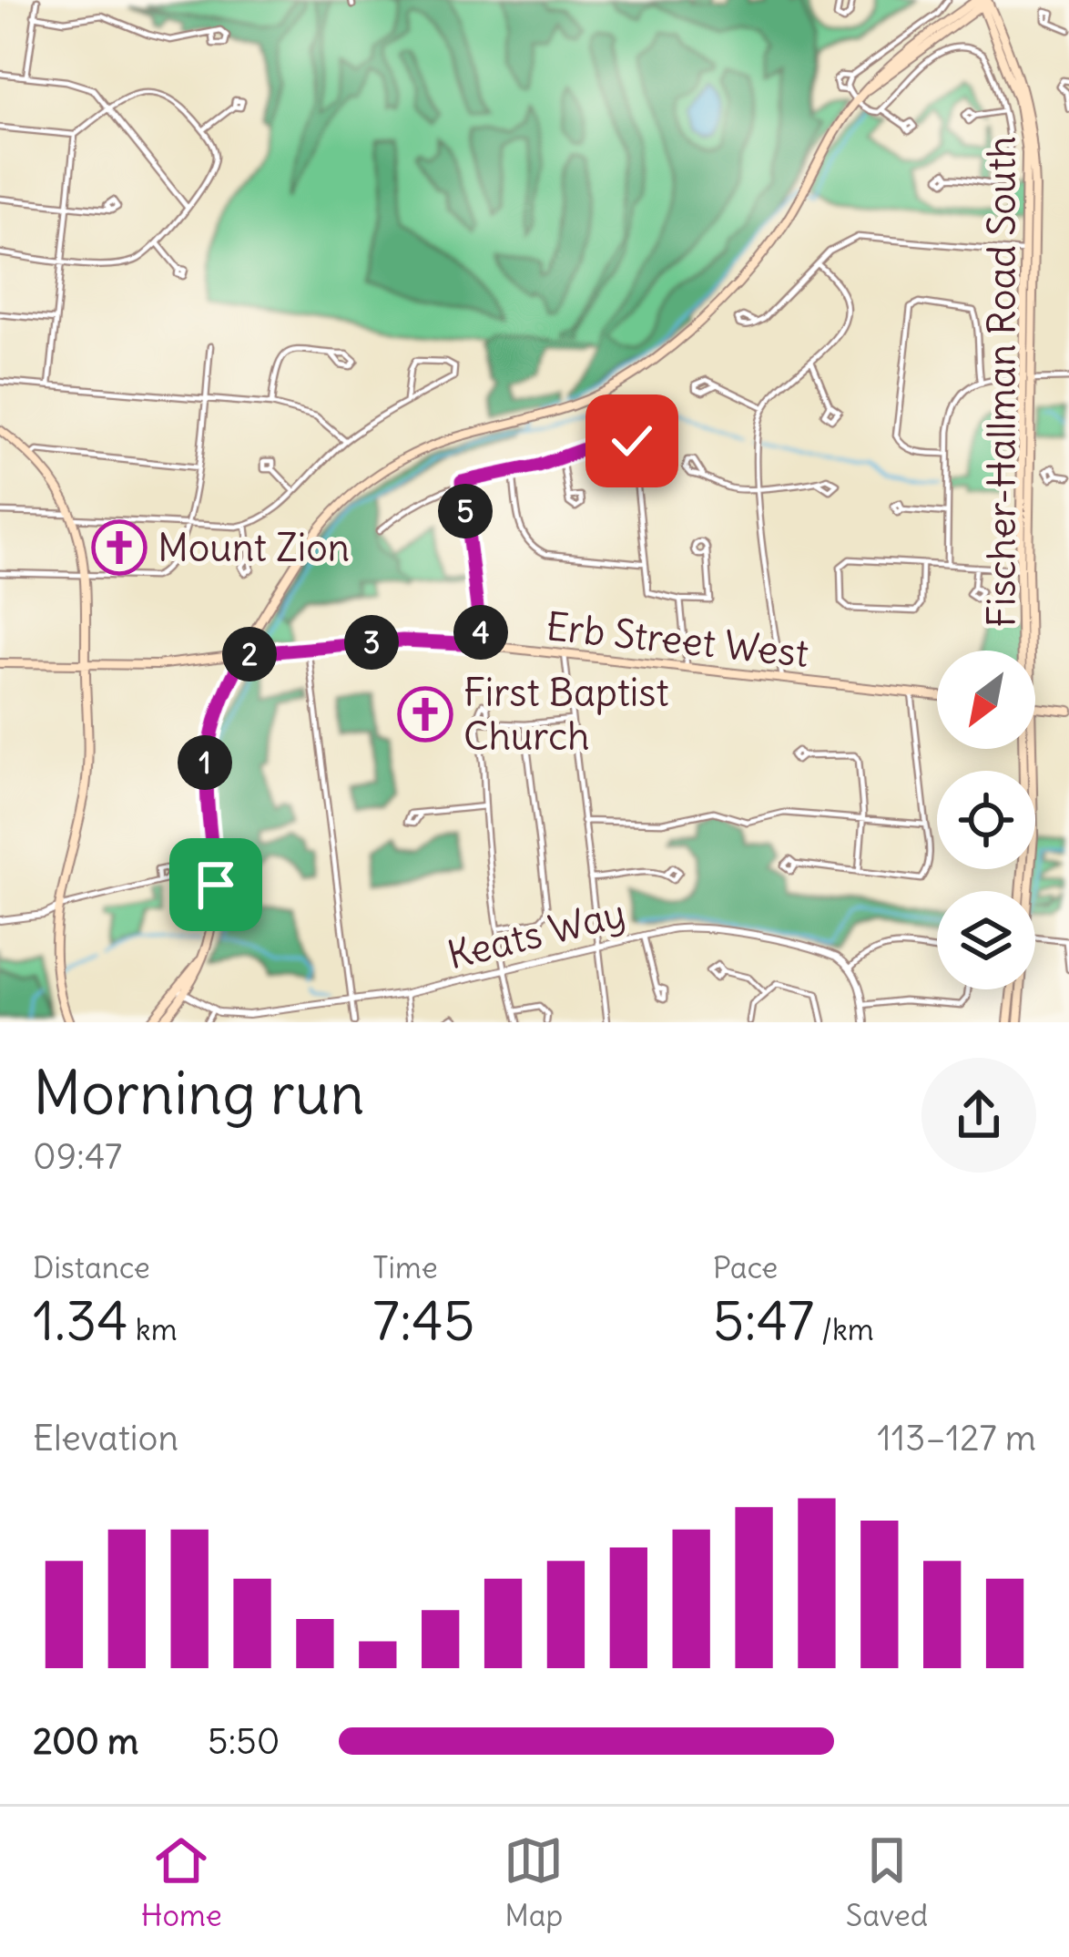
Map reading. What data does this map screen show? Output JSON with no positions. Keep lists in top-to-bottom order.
{
  "streets": {
    "main road": ["Fischer-Hallman Road South", "Erb Street West"],
    "street": ["Keats Way"]
  },
  "places": {
    "church": ["Mount Zion", "First Baptist Church"]
  },
  "north": "bottom left",
  "page": {
    "pins": [
      "5",
      "4",
      "3",
      "2",
      "1"
    ],
    "heading": ["Morning run", "09:47"],
    "stats": [
      ["Distance", "1.34 km"],
      ["Time", "7:45"],
      ["Pace", "5:47 /km"]
    ],
    "chart": ["Elevation", "113–127 m"],
    "list": [
      {
        "name": "200 m",
        "note": "5:50"
      }
    ],
    "tabs": ["Home", "Map", "Saved"]
  }
}
